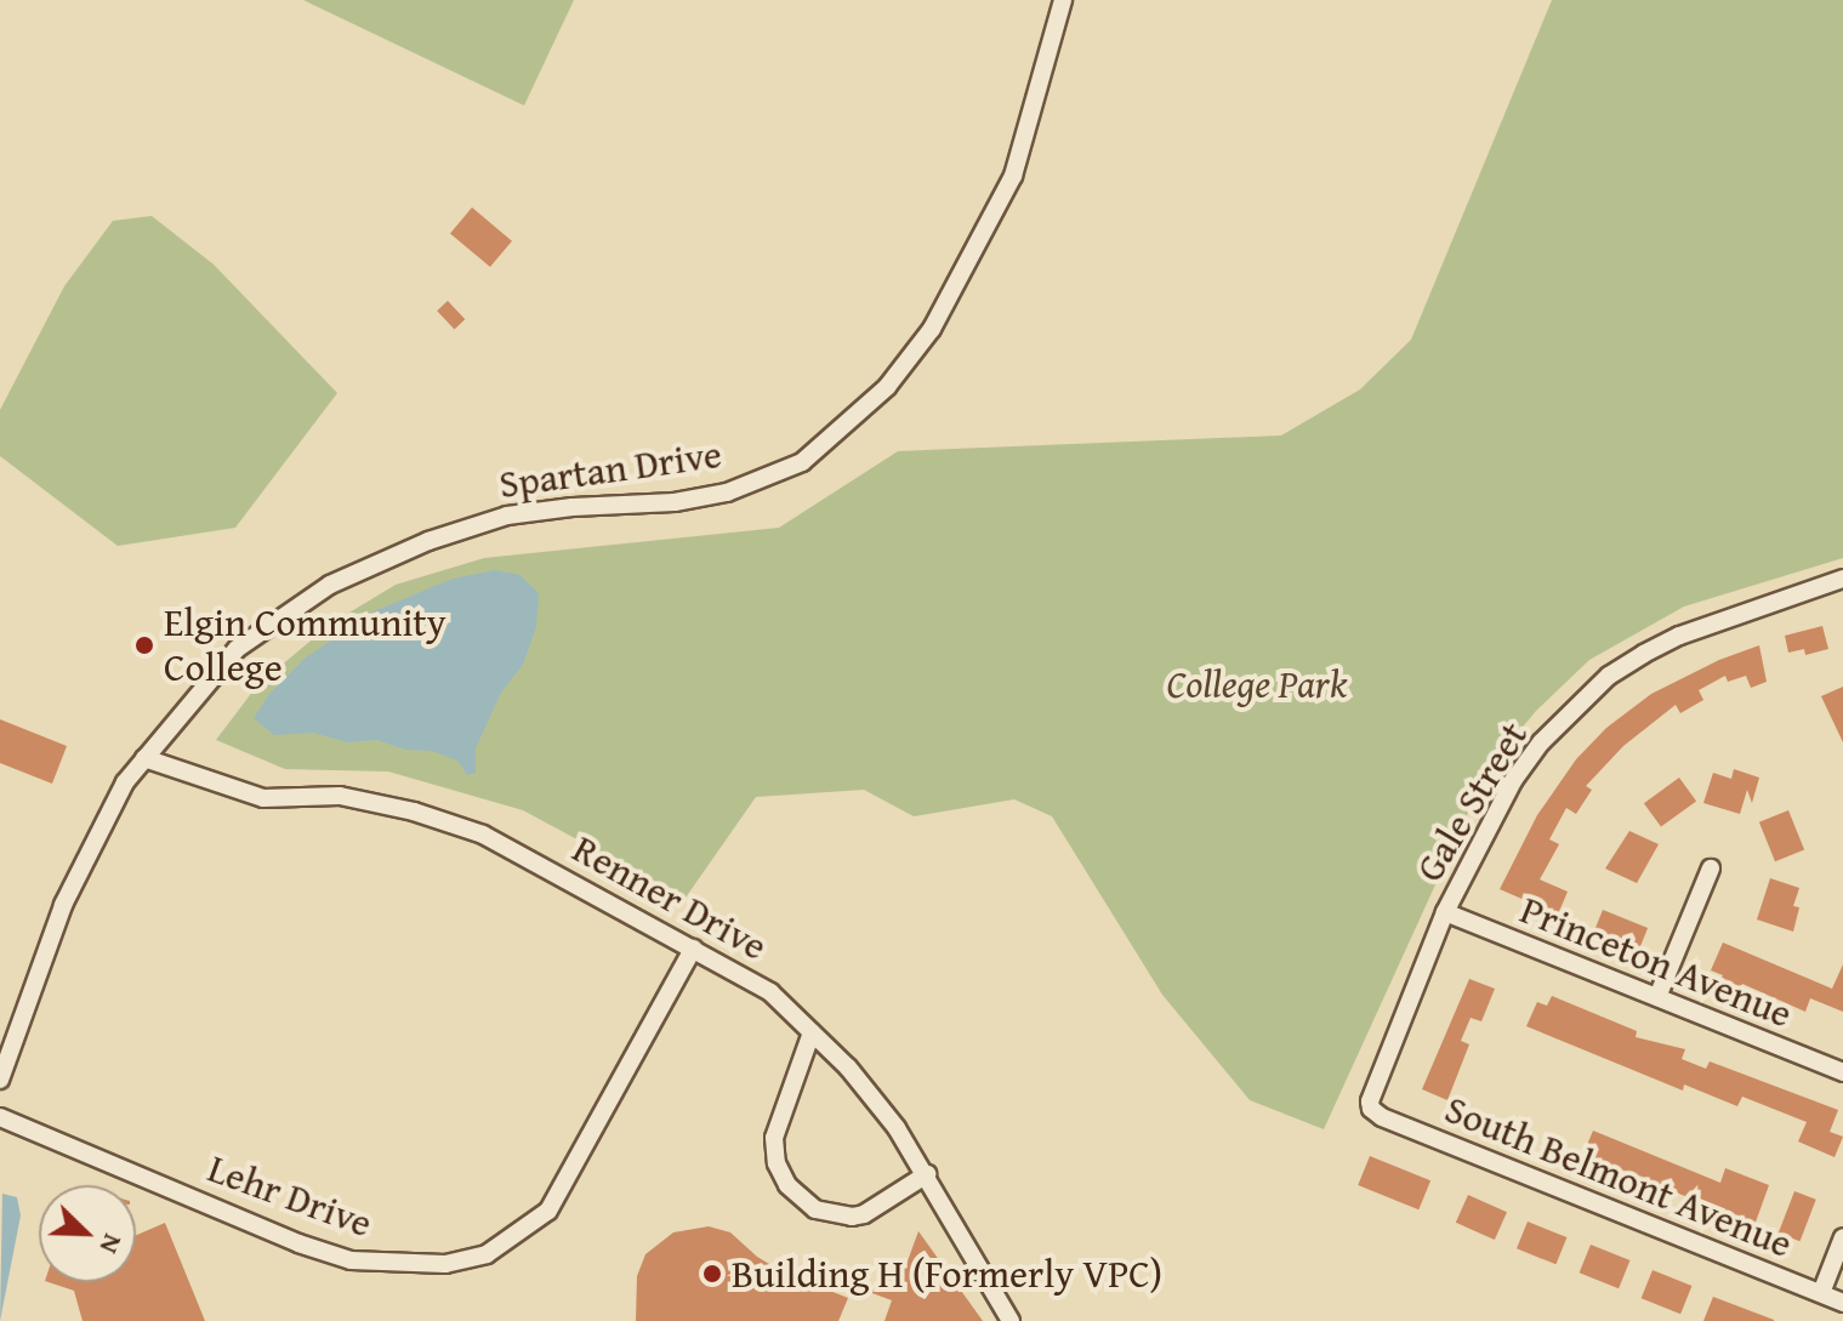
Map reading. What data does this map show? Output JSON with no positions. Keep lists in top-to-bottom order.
{
  "streets": {
    "street": [
      "Spartan Drive",
      "Gale Street",
      "Renner Drive",
      "Princeton Avenue",
      "South Belmont Avenue",
      "Lehr Drive"
    ]
  },
  "crossings": [
    ["Spartan Drive", "Renner Drive"],
    ["Gale Street", "Princeton Avenue"],
    ["Gale Street", "South Belmont Avenue"],
    ["Renner Drive", "Lehr Drive"]
  ],
  "parks": ["College Park"],
  "places": ["Elgin Community College", "Building H (Formerly VPC)"],
  "north": "bottom right"
}
